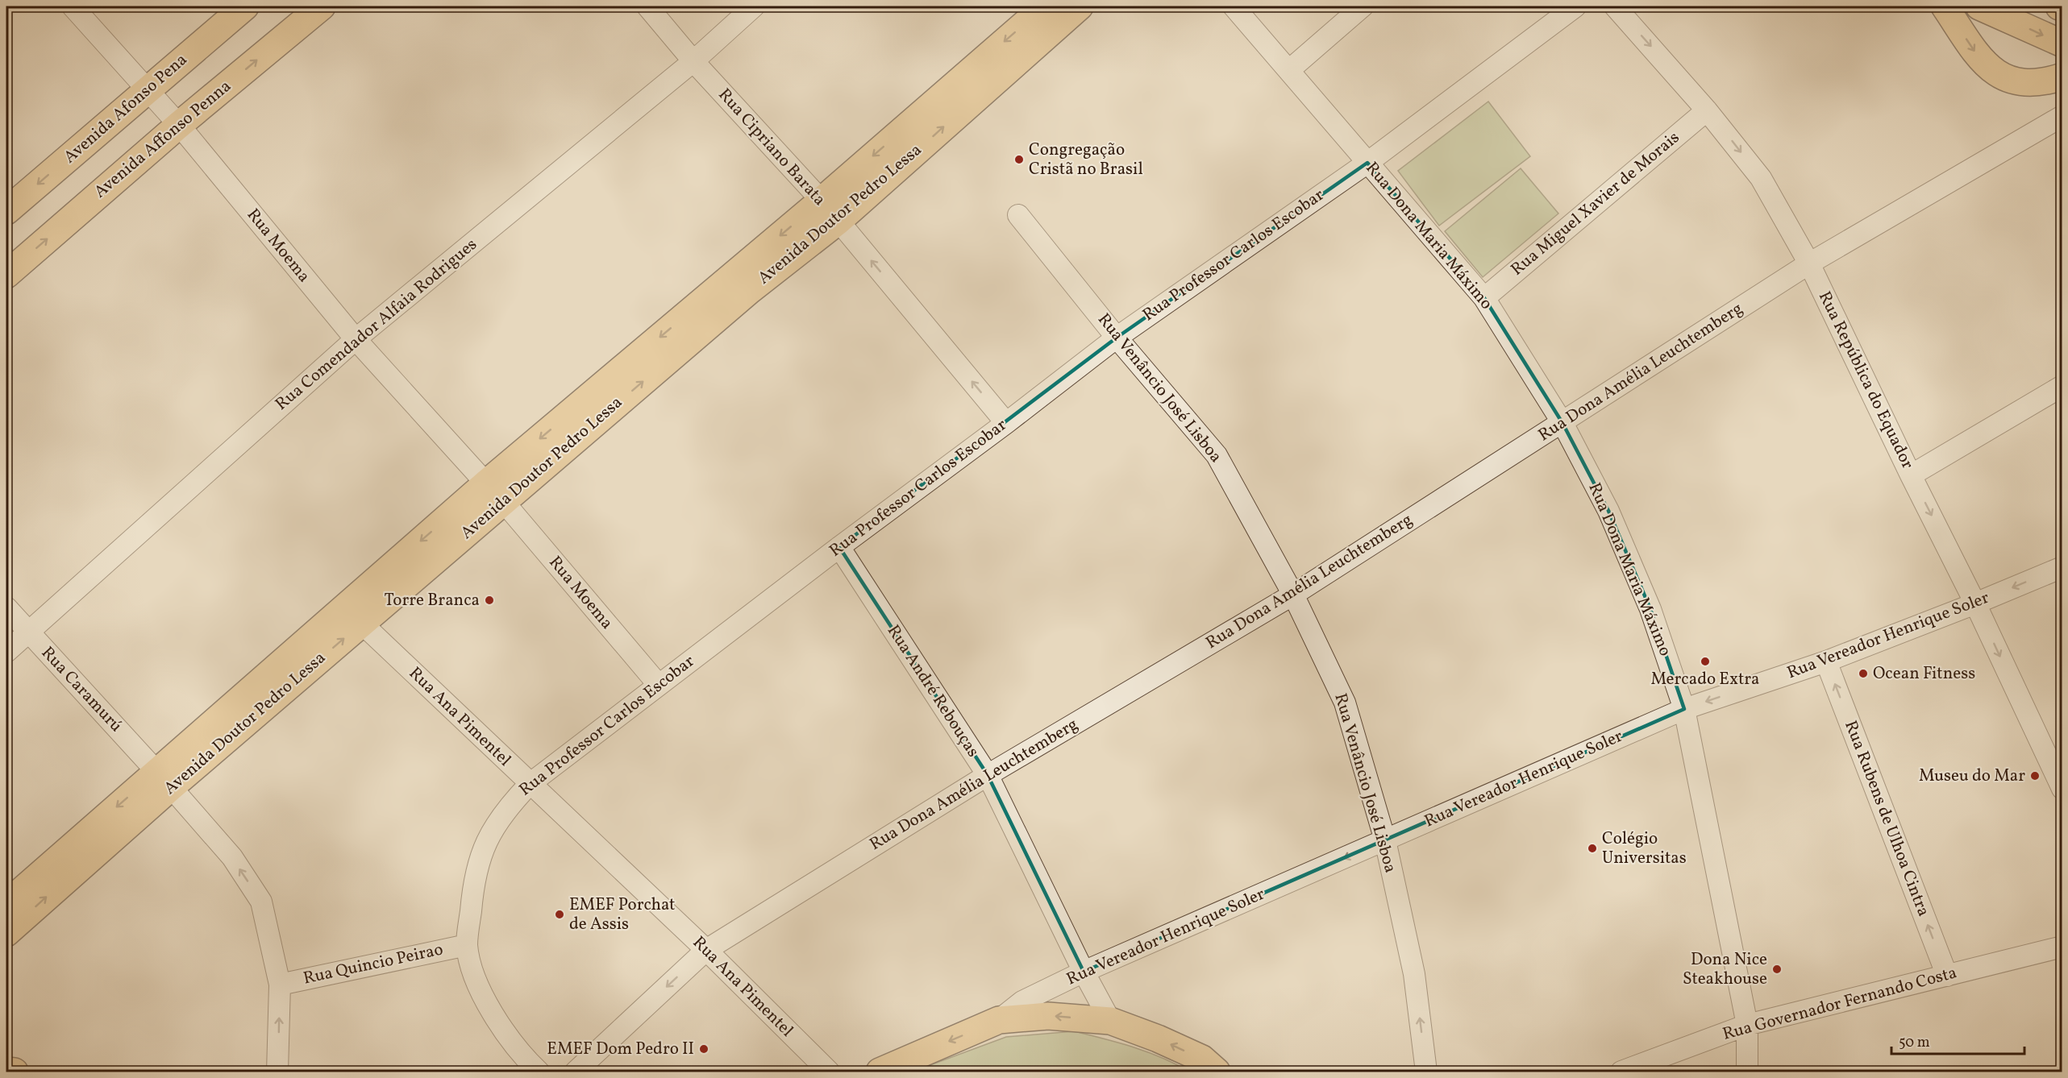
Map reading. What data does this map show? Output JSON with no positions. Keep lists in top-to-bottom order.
{
  "streets": {
    "main road": ["Avenida Afonso Pena", "Avenida Affonso Penna", "Avenida Doutor Pedro Lessa"],
    "street": [
      "Rua Cipriano Barata",
      "Rua Miguel Xavier de Morais",
      "Rua Dona Maria Máximo",
      "Rua Moema",
      "Rua Professor Carlos Escobar",
      "Rua Comendador Alfaia Rodrigues",
      "Rua Dona Amélia Leuchtemberg",
      "Rua República do Equador",
      "Rua Venâncio José Lisboa",
      "Rua Vereador Henrique Soler",
      "Rua Caramurú",
      "Rua André Rebouças",
      "Rua Ana Pimentel",
      "Rua Rubens de Ulhoa Cintra",
      "Rua Quincio Peirao",
      "Rua Governador Fernando Costa"
    ]
  },
  "crossings": [
    ["Avenida Afonso Pena", "Rua Moema"],
    ["Avenida Affonso Penna", "Rua Moema"],
    ["Rua Cipriano Barata", "Avenida Doutor Pedro Lessa"],
    ["Rua Cipriano Barata", "Rua Professor Carlos Escobar"],
    ["Rua Cipriano Barata", "Rua Comendador Alfaia Rodrigues"],
    ["Rua Miguel Xavier de Morais", "Rua Dona Maria Máximo"],
    ["Rua Miguel Xavier de Morais", "Rua República do Equador"],
    ["Avenida Doutor Pedro Lessa", "Rua Moema"],
    ["Avenida Doutor Pedro Lessa", "Rua Caramurú"],
    ["Avenida Doutor Pedro Lessa", "Rua Ana Pimentel"],
    ["Rua Dona Maria Máximo", "Rua Professor Carlos Escobar"],
    ["Rua Dona Maria Máximo", "Rua Dona Amélia Leuchtemberg"],
    ["Rua Dona Maria Máximo", "Rua Vereador Henrique Soler"],
    ["Rua Dona Maria Máximo", "Rua Governador Fernando Costa"],
    ["Rua Moema", "Rua Professor Carlos Escobar"],
    ["Rua Moema", "Rua Comendador Alfaia Rodrigues"],
    ["Rua Professor Carlos Escobar", "Rua Venâncio José Lisboa"],
    ["Rua Professor Carlos Escobar", "Rua André Rebouças"],
    ["Rua Professor Carlos Escobar", "Rua Ana Pimentel"],
    ["Rua Professor Carlos Escobar", "Rua Quincio Peirao"],
    ["Rua Comendador Alfaia Rodrigues", "Rua Caramurú"],
    ["Rua Dona Amélia Leuchtemberg", "Rua República do Equador"],
    ["Rua Dona Amélia Leuchtemberg", "Rua Venâncio José Lisboa"],
    ["Rua Dona Amélia Leuchtemberg", "Rua André Rebouças"],
    ["Rua Dona Amélia Leuchtemberg", "Rua Ana Pimentel"],
    ["Rua República do Equador", "Rua Vereador Henrique Soler"],
    ["Rua Venâncio José Lisboa", "Rua Vereador Henrique Soler"],
    ["Rua Vereador Henrique Soler", "Rua André Rebouças"],
    ["Rua Vereador Henrique Soler", "Rua Rubens de Ulhoa Cintra"],
    ["Rua Caramurú", "Rua Quincio Peirao"],
    ["Rua Rubens de Ulhoa Cintra", "Rua Governador Fernando Costa"]
  ],
  "one_way": [
    "Avenida Afonso Pena",
    "Avenida Affonso Penna",
    "Rua Cipriano Barata",
    "Rua República do Equador",
    "Rua Vereador Henrique Soler",
    "Rua Caramurú",
    "Rua Rubens de Ulhoa Cintra"
  ],
  "places": [
    "Congregação Cristã no Brasil",
    "Torre Branca",
    "Mercado Extra",
    "Ocean Fitness",
    "Museu do Mar",
    "Colégio Universitas",
    "EMEF Porchat de Assis",
    "Dona Nice Steakhouse",
    "EMEF Dom Pedro II"
  ],
  "scale_bar": "50 m"
}
